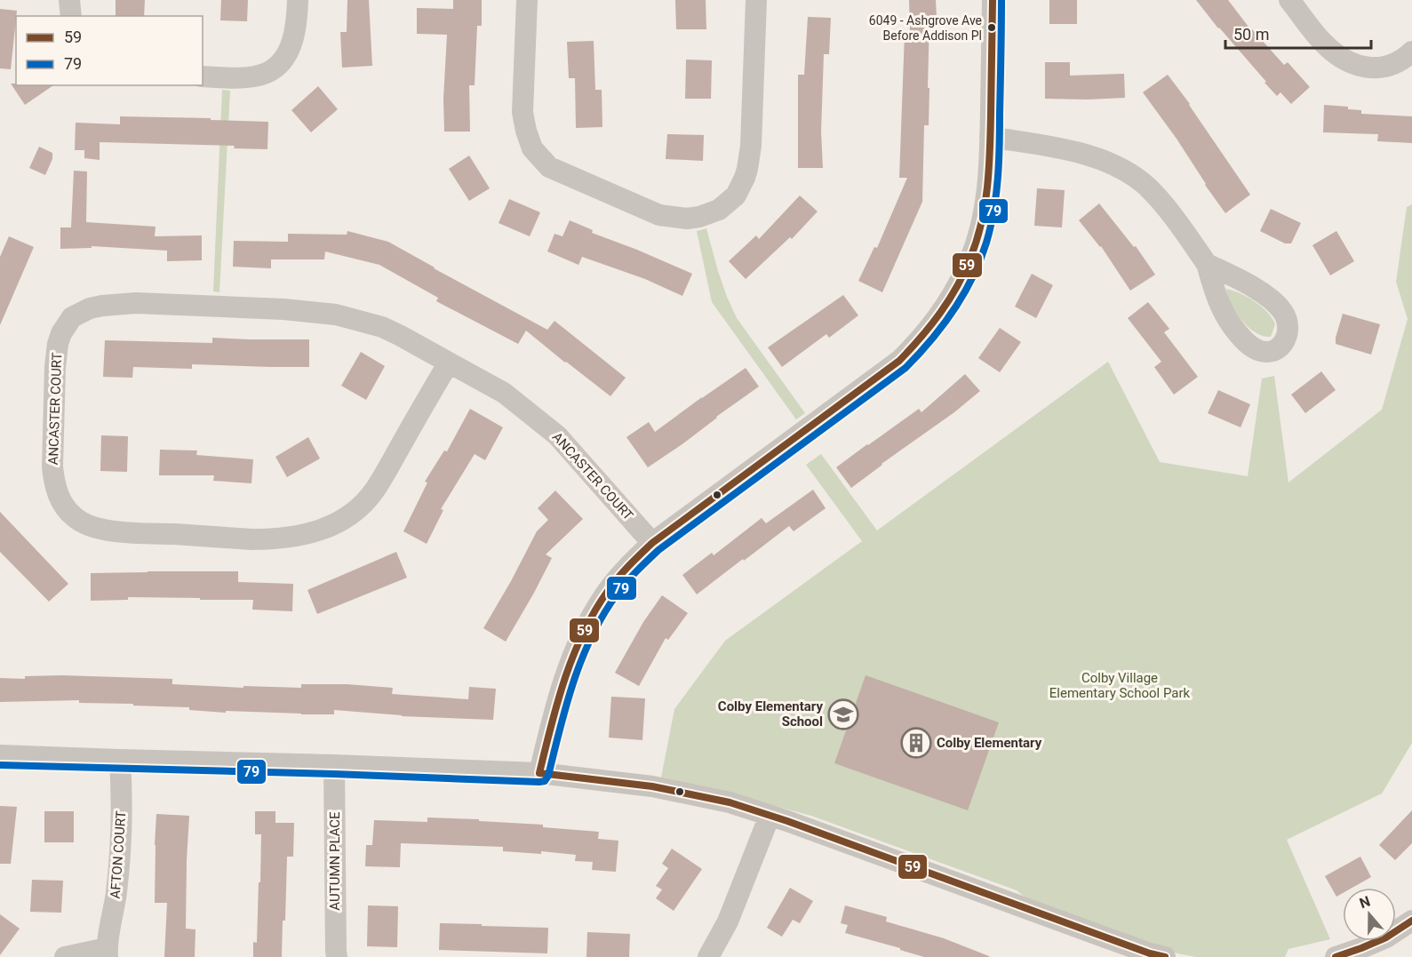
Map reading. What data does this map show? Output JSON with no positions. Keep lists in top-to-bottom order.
{
  "streets": {
    "street": ["ANCASTER COURT", "AFTON COURT", "AUTUMN PLACE"]
  },
  "parks": ["Colby Village Elementary School Park"],
  "places": {
    "other": ["6049 - Ashgrove Ave Before Addison Pl"],
    "school or university": ["Colby Elementary School"],
    "building": ["Colby Elementary"]
  },
  "lines": ["transit line 59", "transit line 79"],
  "legend": ["59", "79"],
  "scale_bar": "50 m",
  "north": "top"
}
